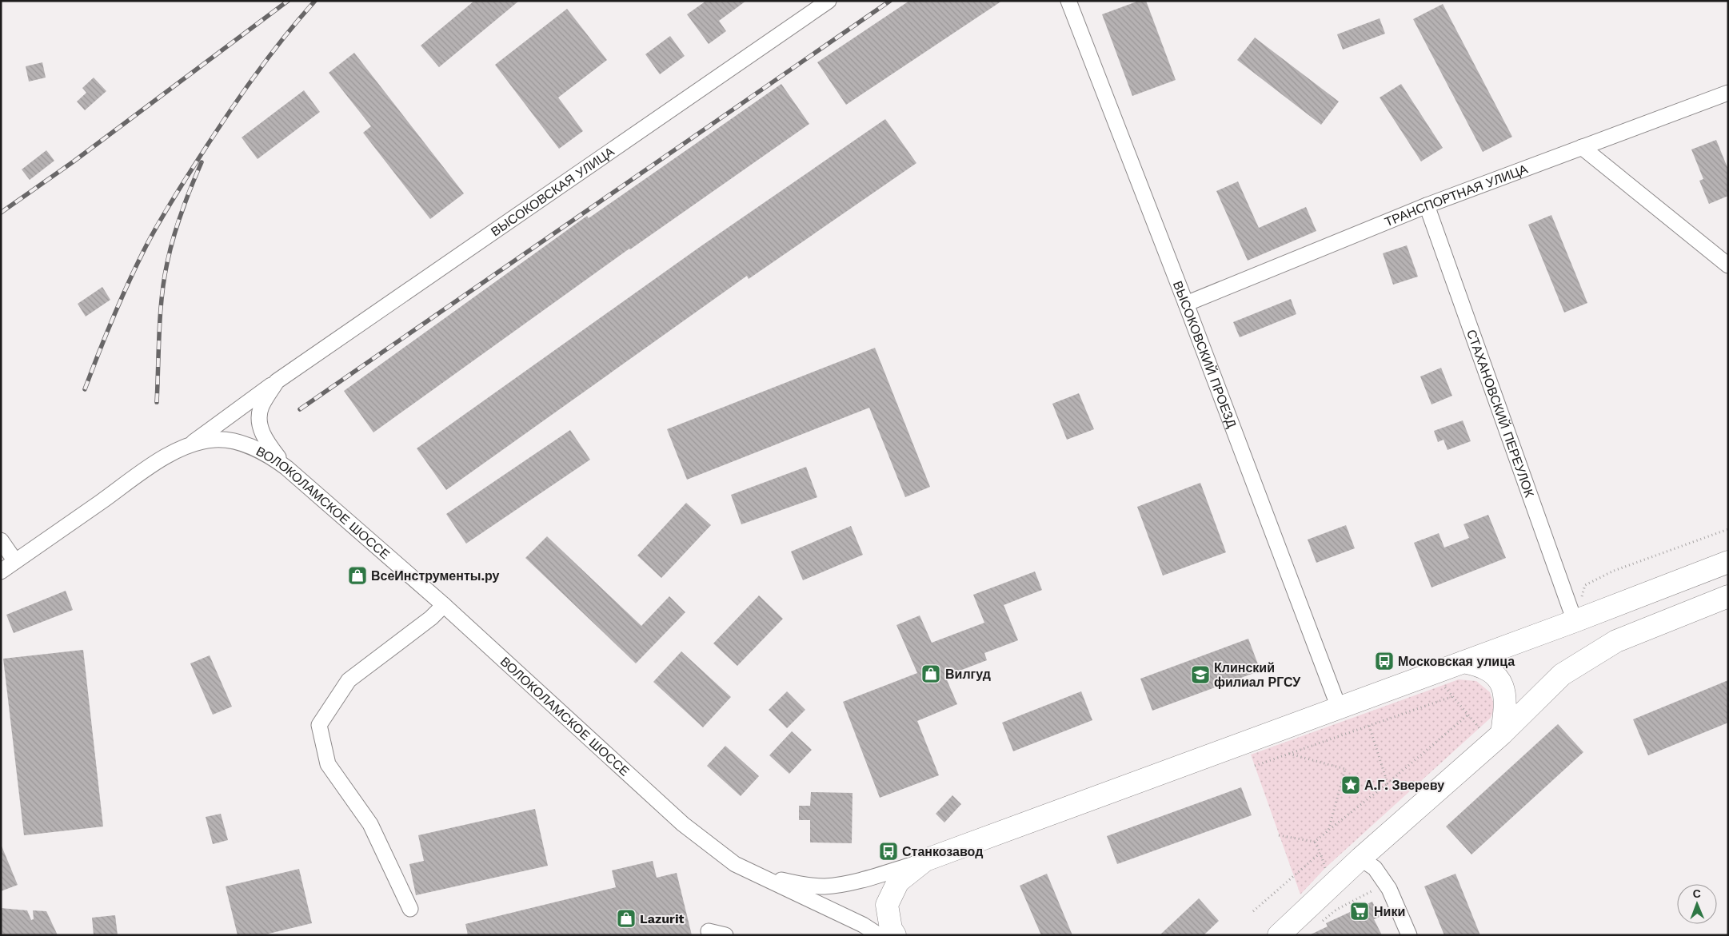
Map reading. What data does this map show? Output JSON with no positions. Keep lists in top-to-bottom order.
{
  "streets": {
    "street": [
      "ВЫСОКОВСКАЯ УЛИЦА",
      "ТРАНСПОРТНАЯ УЛИЦА",
      "ВЫСОКОВСКИЙ ПРОЕЗД",
      "СТАХАНОВСКИЙ ПЕРЕУЛОК",
      "ВОЛОКОЛАМСКОЕ ШОССЕ"
    ]
  },
  "crossings": [
    ["ВЫСОКОВСКАЯ УЛИЦА", "ВОЛОКОЛАМСКОЕ ШОССЕ"],
    ["ТРАНСПОРТНАЯ УЛИЦА", "ВЫСОКОВСКИЙ ПРОЕЗД"],
    ["ТРАНСПОРТНАЯ УЛИЦА", "СТАХАНОВСКИЙ ПЕРЕУЛОК"]
  ],
  "places": {
    "shop": ["ВсеИнструменты.ру", "Вилгуд", "Lazurit"],
    "bus stop": ["Московская улица", "Станкозавод"],
    "school or university": ["Клинский филиал РГСУ"],
    "place": ["А.Г. Звереву"],
    "supermarket": ["Ники"]
  },
  "north": "top"
}
